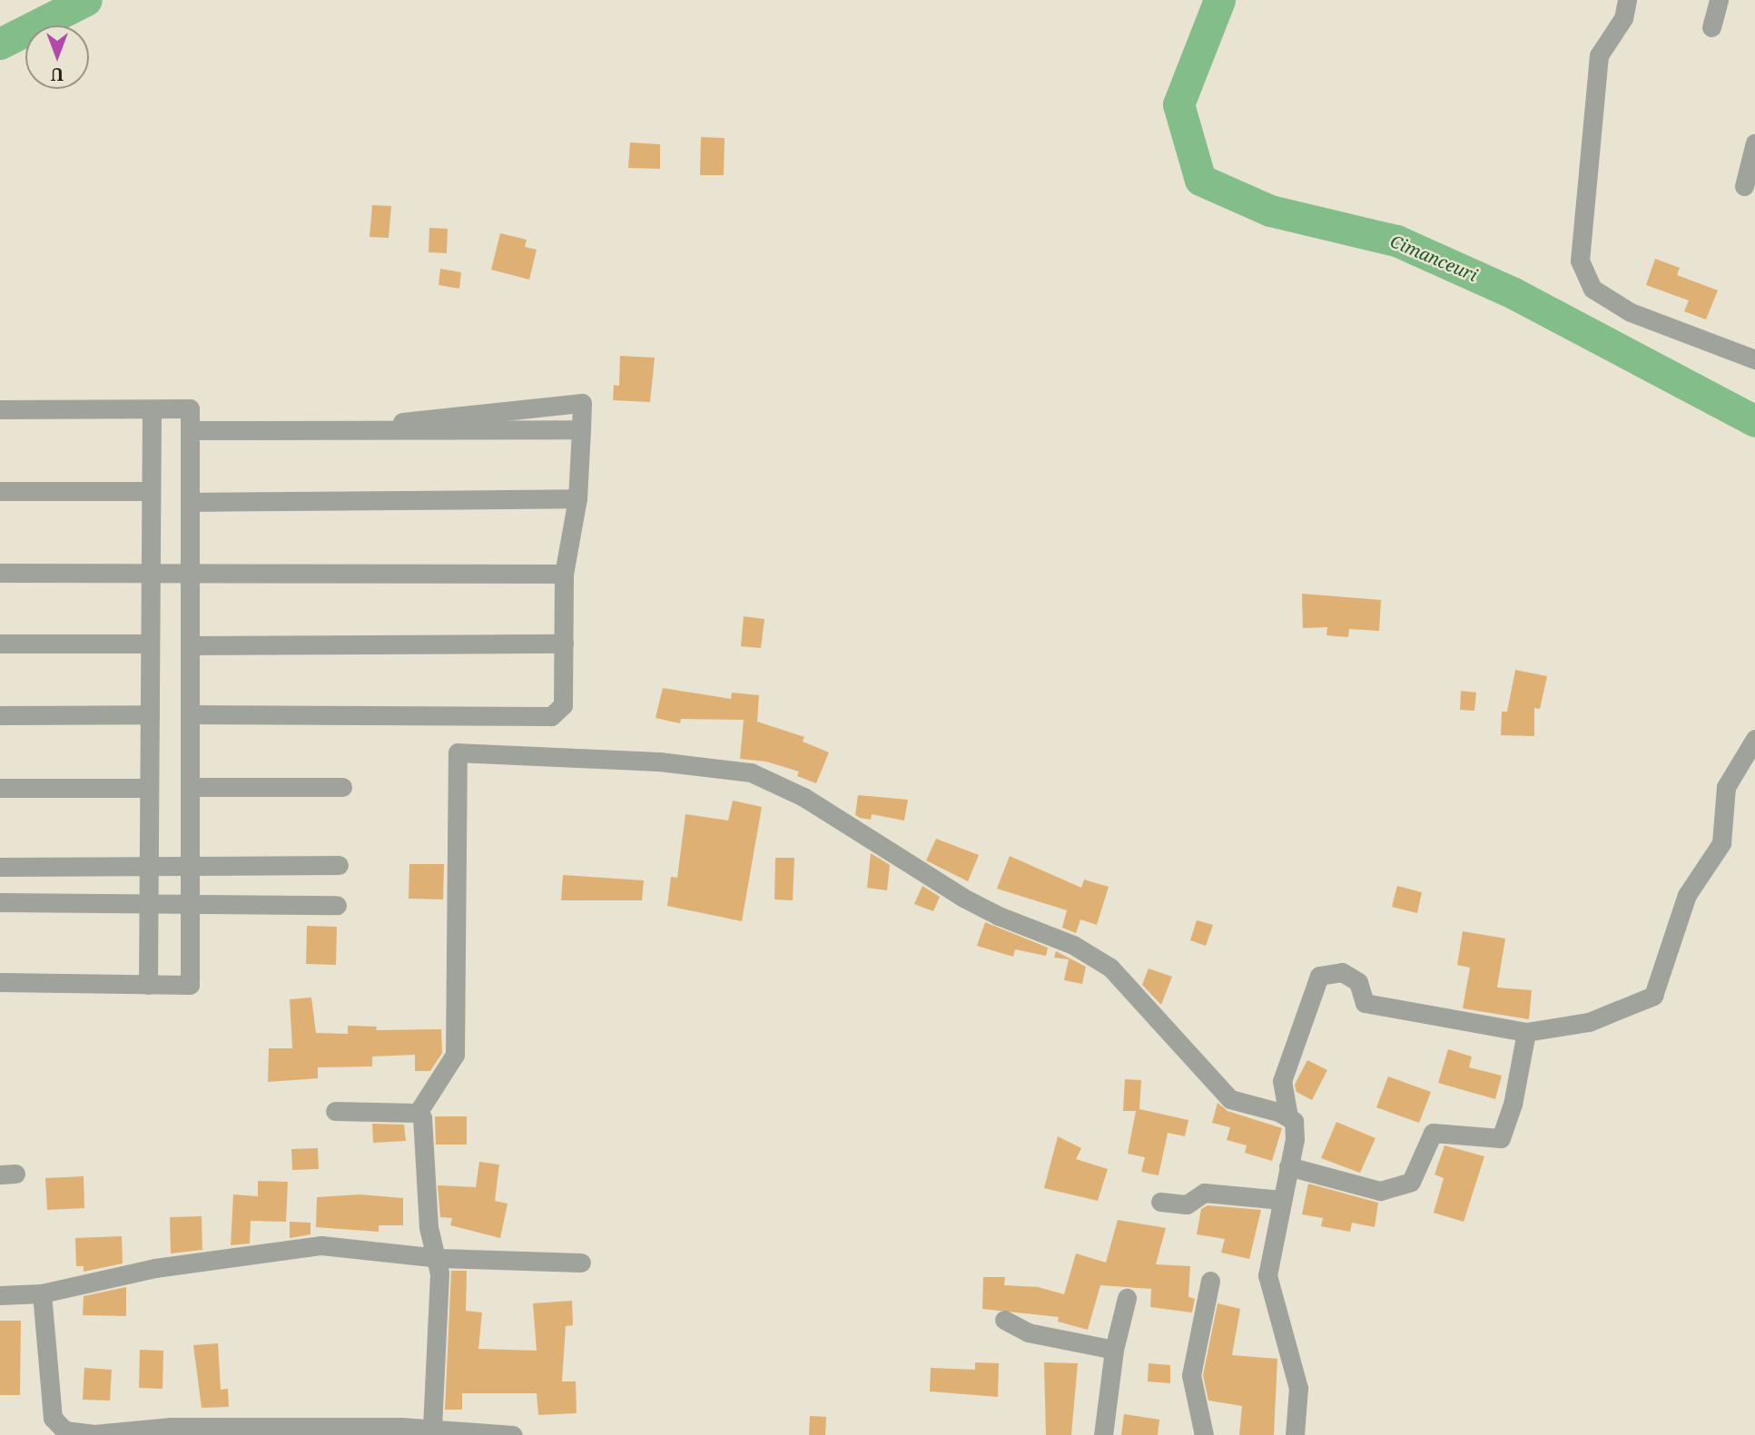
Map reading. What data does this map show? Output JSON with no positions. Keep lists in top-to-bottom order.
{
  "water": ["Cimanceuri"],
  "north": "bottom"
}
